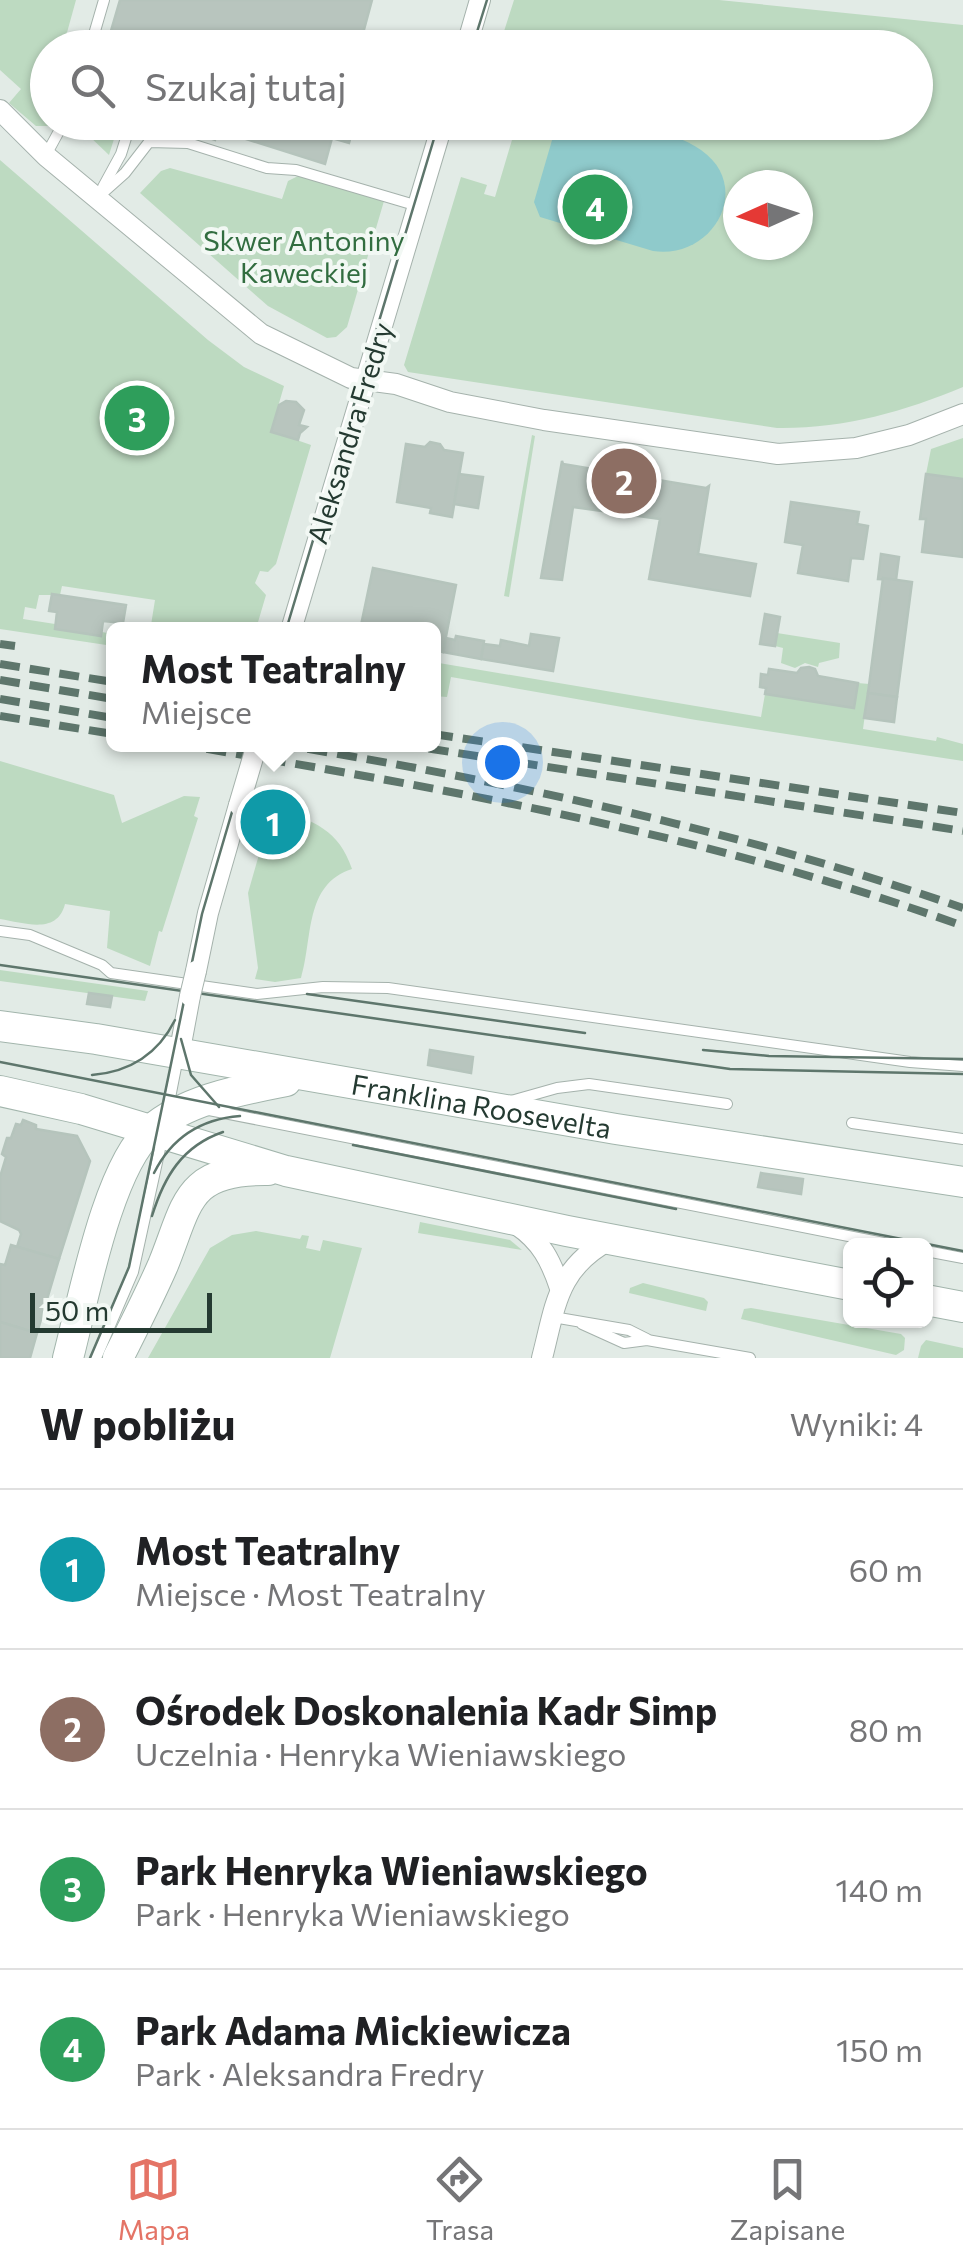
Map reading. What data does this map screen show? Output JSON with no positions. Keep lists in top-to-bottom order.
{
  "streets": {
    "street": ["Aleksandra Fredry", "Franklina Roosevelta"]
  },
  "parks": ["Skwer Antoniny Kaweckiej"],
  "scale_bar": "50 m",
  "north": "left",
  "page": {
    "search": "Szukaj tutaj",
    "pins": [
      "4",
      "3",
      "2",
      "1"
    ],
    "popup": ["Most Teatralny", "Miejsce"],
    "scale": "50 m",
    "heading": ["W pobliżu", "Wyniki: 4"],
    "list": [
      {
        "mark": "1",
        "name": "Most Teatralny",
        "note": "Miejsce · Most Teatralny",
        "value": "60 m"
      },
      {
        "mark": "2",
        "name": "Ośrodek Doskonalenia Kadr Simp",
        "note": "Uczelnia · Henryka Wieniawskiego",
        "value": "80 m"
      },
      {
        "mark": "3",
        "name": "Park Henryka Wieniawskiego",
        "note": "Park · Henryka Wieniawskiego",
        "value": "140 m"
      },
      {
        "mark": "4",
        "name": "Park Adama Mickiewicza",
        "note": "Park · Aleksandra Fredry",
        "value": "150 m"
      }
    ],
    "nav": ["Mapa", "Trasa", "Zapisane"]
  }
}
